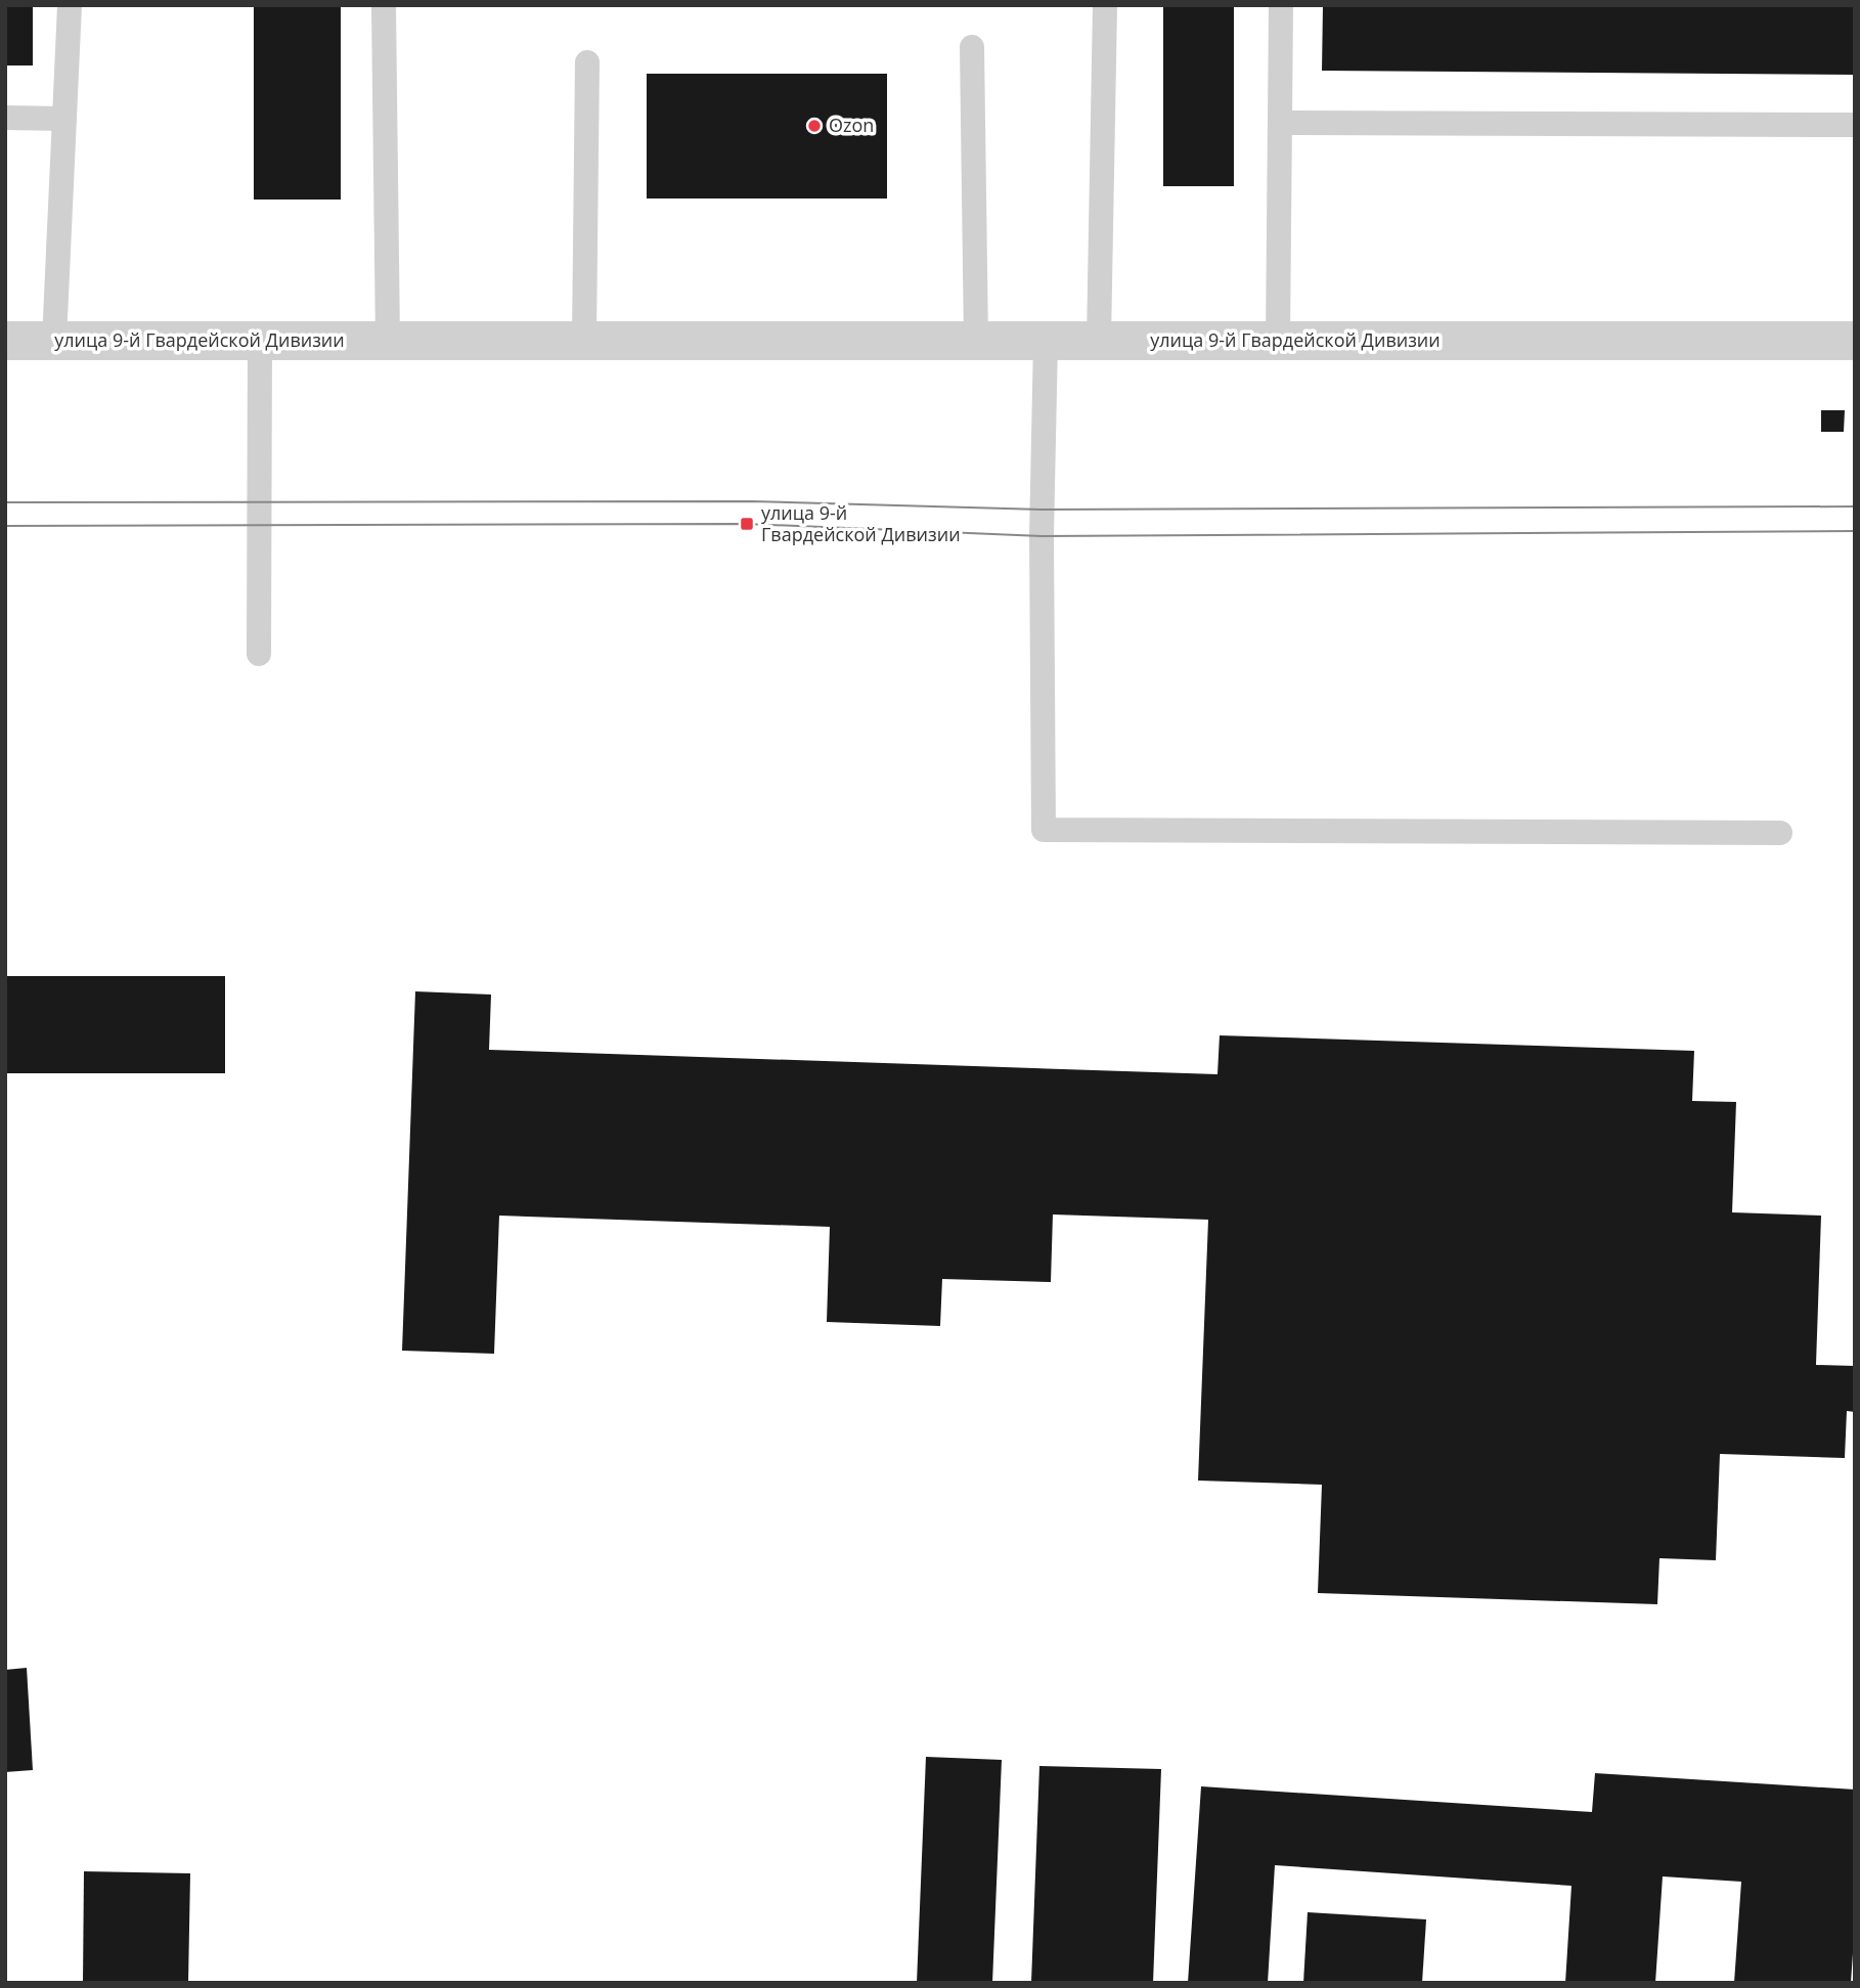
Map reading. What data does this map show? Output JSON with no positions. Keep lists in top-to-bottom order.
{
  "streets": {
    "street": ["улица 9-й Гвардейской Дивизии"]
  },
  "places": {
    "other": ["Ozon"],
    "transit": ["улица 9-й Гвардейской Дивизии"]
  }
}
